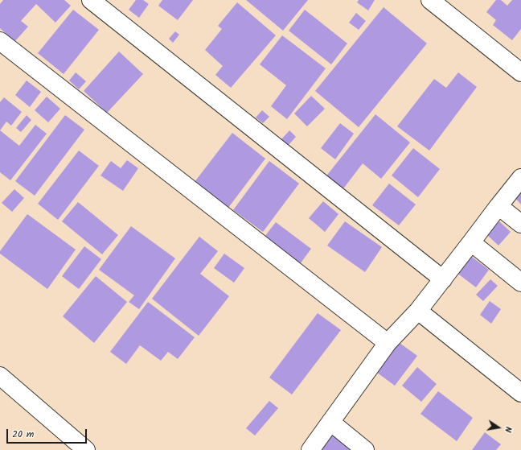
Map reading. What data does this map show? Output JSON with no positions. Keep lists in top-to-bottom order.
{
  "scale_bar": "20 m",
  "north": "right"
}
